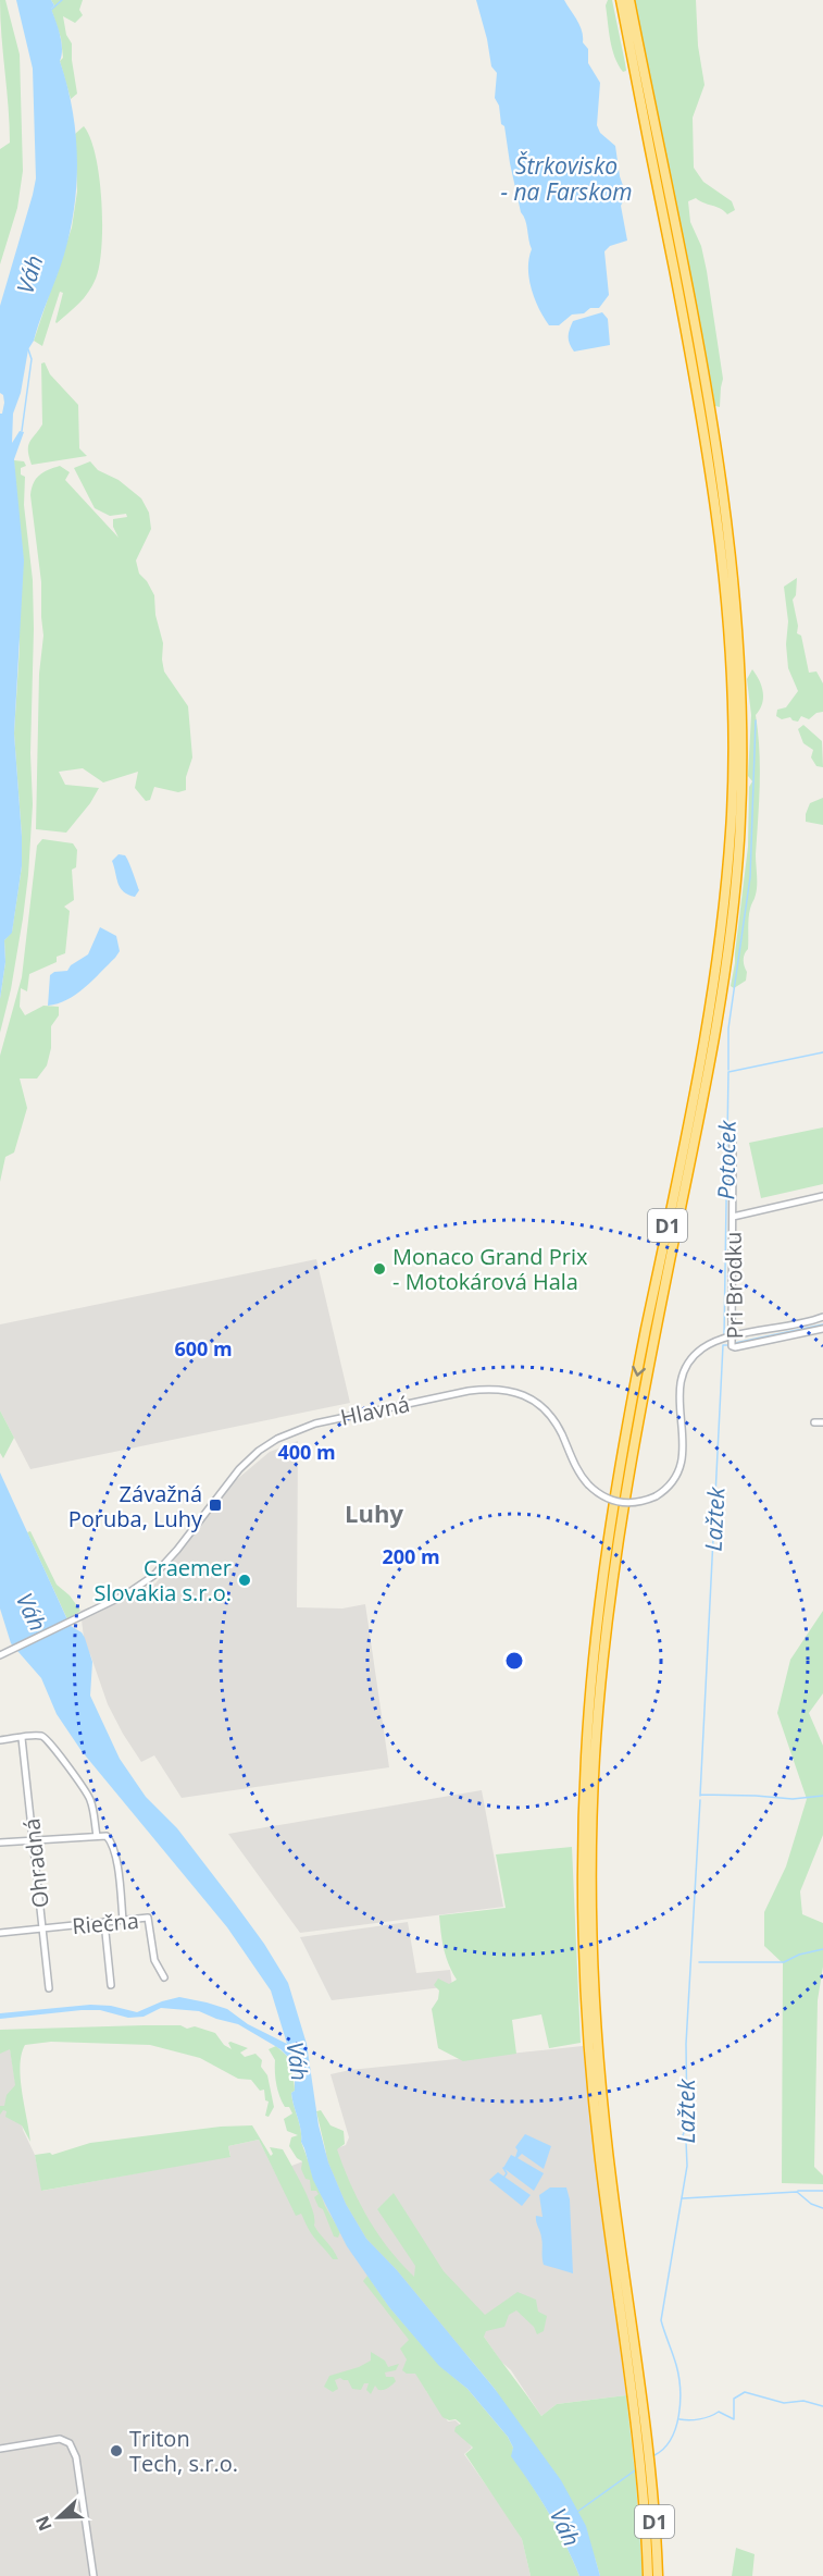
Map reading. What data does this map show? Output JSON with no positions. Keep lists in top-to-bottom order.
{
  "streets": {
    "highway": ["D1"],
    "street": [
      "Pri Brodku",
      "Hlavná",
      "Ohradná",
      "Riečna"
    ]
  },
  "crossings": [
    ["Pri Brodku", "Hlavná"],
    ["Ohradná", "Riečna"]
  ],
  "districts": ["Luhy"],
  "water": [
    "Štrkovisko - na Farskom",
    "Váh",
    "Potoček",
    "Lažtek"
  ],
  "places": {
    "other": ["Monaco Grand Prix - Motokárová Hala", "Craemer Slovakia s.r.o.", "Triton Tech, s.r.o."],
    "transit": ["Závažná Poruba, Luhy"]
  },
  "north": "left",
  "rings": ["600 m", "400 m", "200 m"]
}
